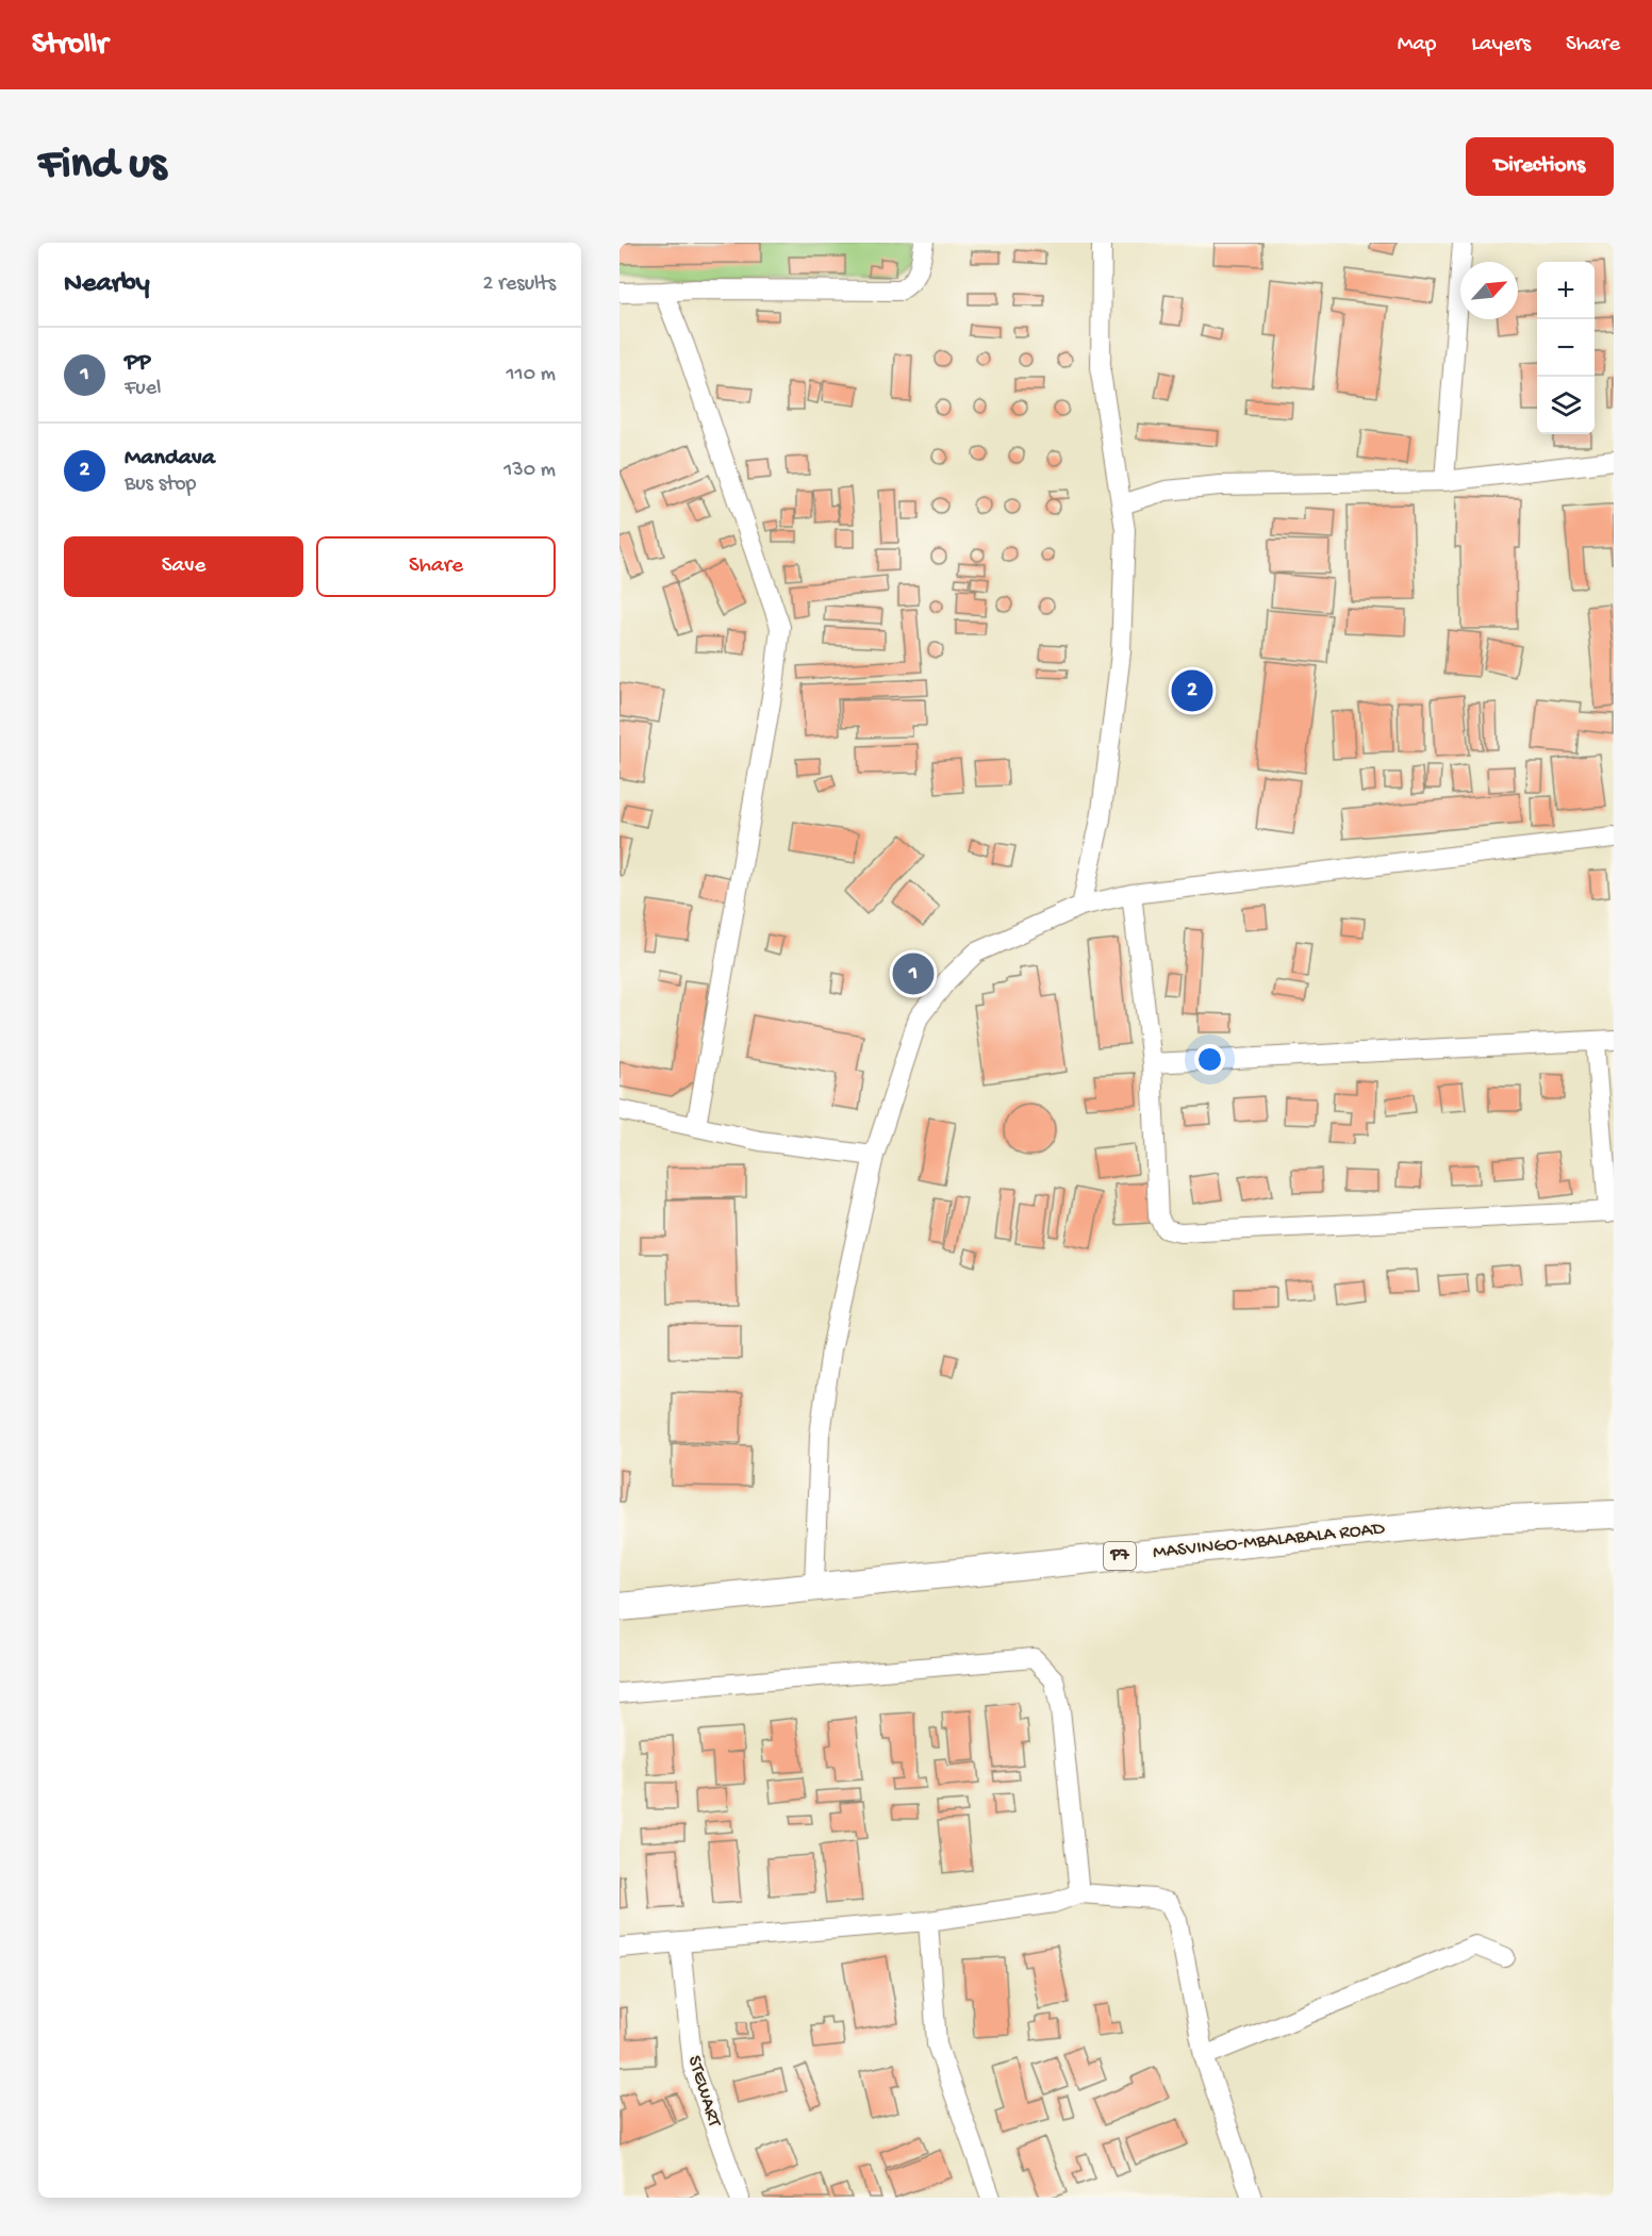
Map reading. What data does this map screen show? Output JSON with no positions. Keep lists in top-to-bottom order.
{
  "streets": {
    "highway": ["MASVINGO-MBALABALA ROAD", "P7"],
    "street": ["STEWART"]
  },
  "north": "top right",
  "page": {
    "header": "Strollr",
    "nav": ["Map", "Layers", "Share"],
    "buttons": [
      "Directions",
      ["Save", "Share"]
    ],
    "title": "Find us",
    "heading": ["Nearby", "2 results"],
    "map_buttons": ["+", "−"],
    "list": [
      {
        "mark": "1",
        "name": "PP",
        "note": "Fuel",
        "value": "110 m"
      },
      {
        "mark": "2",
        "name": "Mandava",
        "note": "Bus stop",
        "value": "130 m"
      }
    ],
    "pins": ["2", "1"]
  }
}
